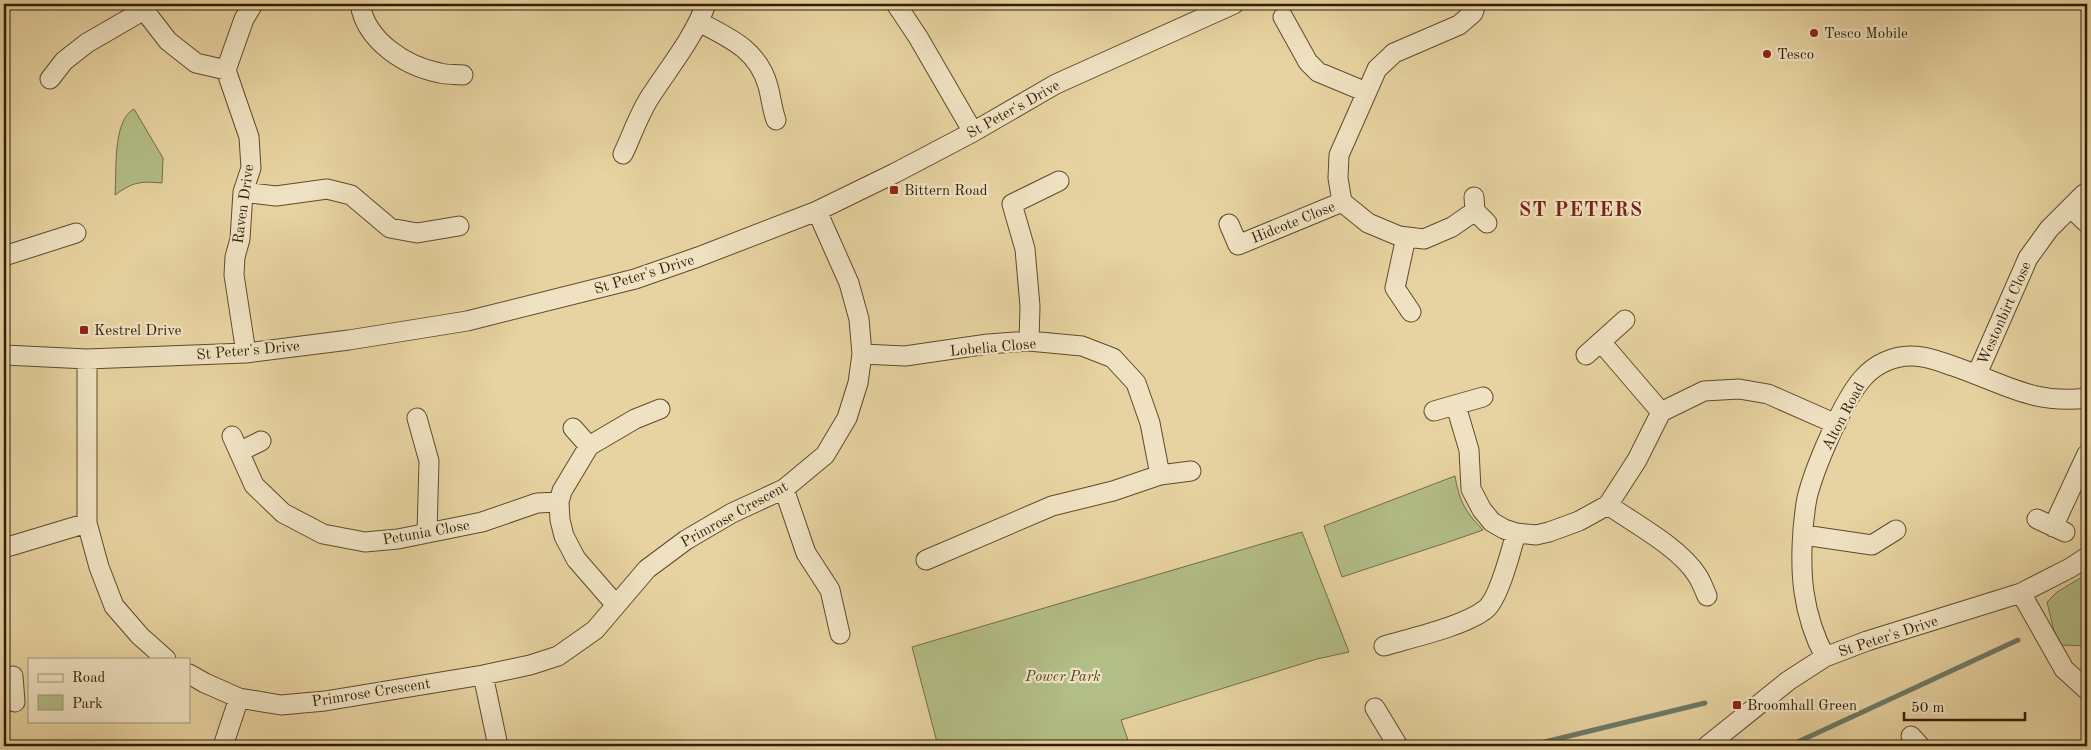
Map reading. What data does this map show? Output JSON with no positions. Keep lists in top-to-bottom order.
{
  "streets": {
    "street": [
      "St Peter's Drive",
      "Raven Drive",
      "Hidcote Close",
      "Westonbirt Close",
      "Lobelia Close",
      "Alton Road",
      "Primrose Crescent",
      "Petunia Close"
    ]
  },
  "crossings": [
    ["St Peter's Drive", "Raven Drive"],
    ["St Peter's Drive", "Alton Road"],
    ["St Peter's Drive", "Primrose Crescent"],
    ["Westonbirt Close", "Alton Road"],
    ["Lobelia Close", "Primrose Crescent"]
  ],
  "districts": ["ST PETERS"],
  "parks": ["Power Park"],
  "places": {
    "other": ["Tesco Mobile", "Tesco"],
    "transit": ["Bittern Road", "Kestrel Drive", "Broomhall Green"]
  },
  "legend": ["Road", "Park"],
  "scale_bar": "50 m"
}
